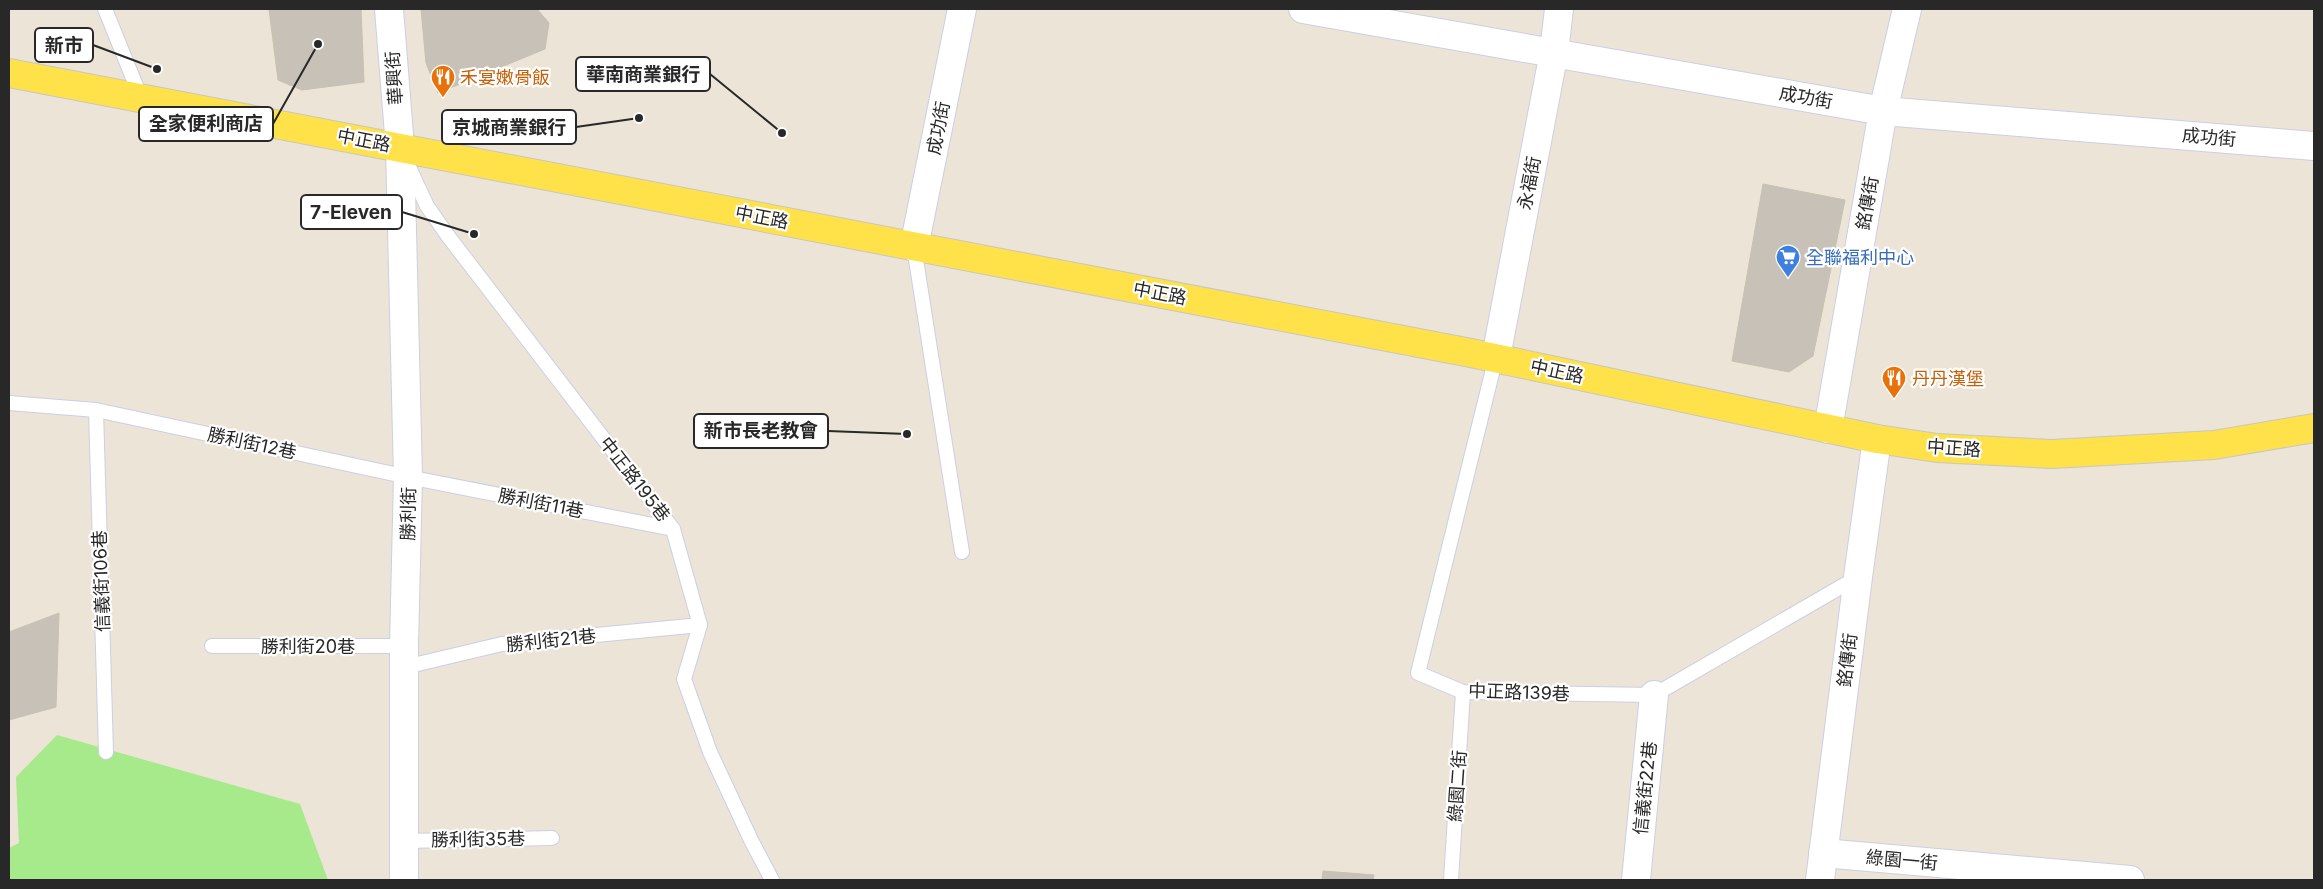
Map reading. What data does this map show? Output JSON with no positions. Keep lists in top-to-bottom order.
{
  "streets": {
    "main road": ["中正路"],
    "street": [
      "華興街",
      "成功街",
      "永福街",
      "銘傳街",
      "勝利街",
      "信義街22巷",
      "綠園一街"
    ],
    "lane": [
      "勝利街12巷",
      "中正路195巷",
      "勝利街11巷",
      "信義街106巷",
      "勝利街21巷",
      "勝利街20巷",
      "中正路139巷",
      "綠園二街",
      "勝利街35巷"
    ]
  },
  "crossings": [
    ["華興街", "中正路"],
    ["華興街", "中正路195巷"],
    ["華興街", "勝利街"],
    ["成功街", "中正路"],
    ["成功街", "永福街"],
    ["成功街", "銘傳街"],
    ["中正路", "永福街"],
    ["中正路", "銘傳街"],
    ["中正路", "中正路195巷"],
    ["中正路", "勝利街"],
    ["中正路", "中正路139巷"],
    ["永福街", "中正路139巷"],
    ["銘傳街", "綠園一街"],
    ["勝利街12巷", "勝利街11巷"],
    ["勝利街12巷", "勝利街"],
    ["勝利街12巷", "信義街106巷"],
    ["中正路195巷", "勝利街11巷"],
    ["中正路195巷", "勝利街"],
    ["中正路195巷", "勝利街21巷"],
    ["勝利街11巷", "勝利街"],
    ["勝利街", "勝利街21巷"],
    ["勝利街", "勝利街20巷"],
    ["勝利街", "勝利街35巷"],
    ["勝利街21巷", "勝利街20巷"],
    ["中正路139巷", "綠園二街"],
    ["中正路139巷", "信義街22巷"]
  ],
  "places": {
    "other": [
      "全家便利商店",
      "新市",
      "京城商業銀行",
      "華南商業銀行",
      "7-Eleven",
      "新市長老教會"
    ],
    "restaurant": ["禾宴嫩骨飯", "丹丹漢堡"],
    "supermarket": ["全聯福利中心"]
  }
}
